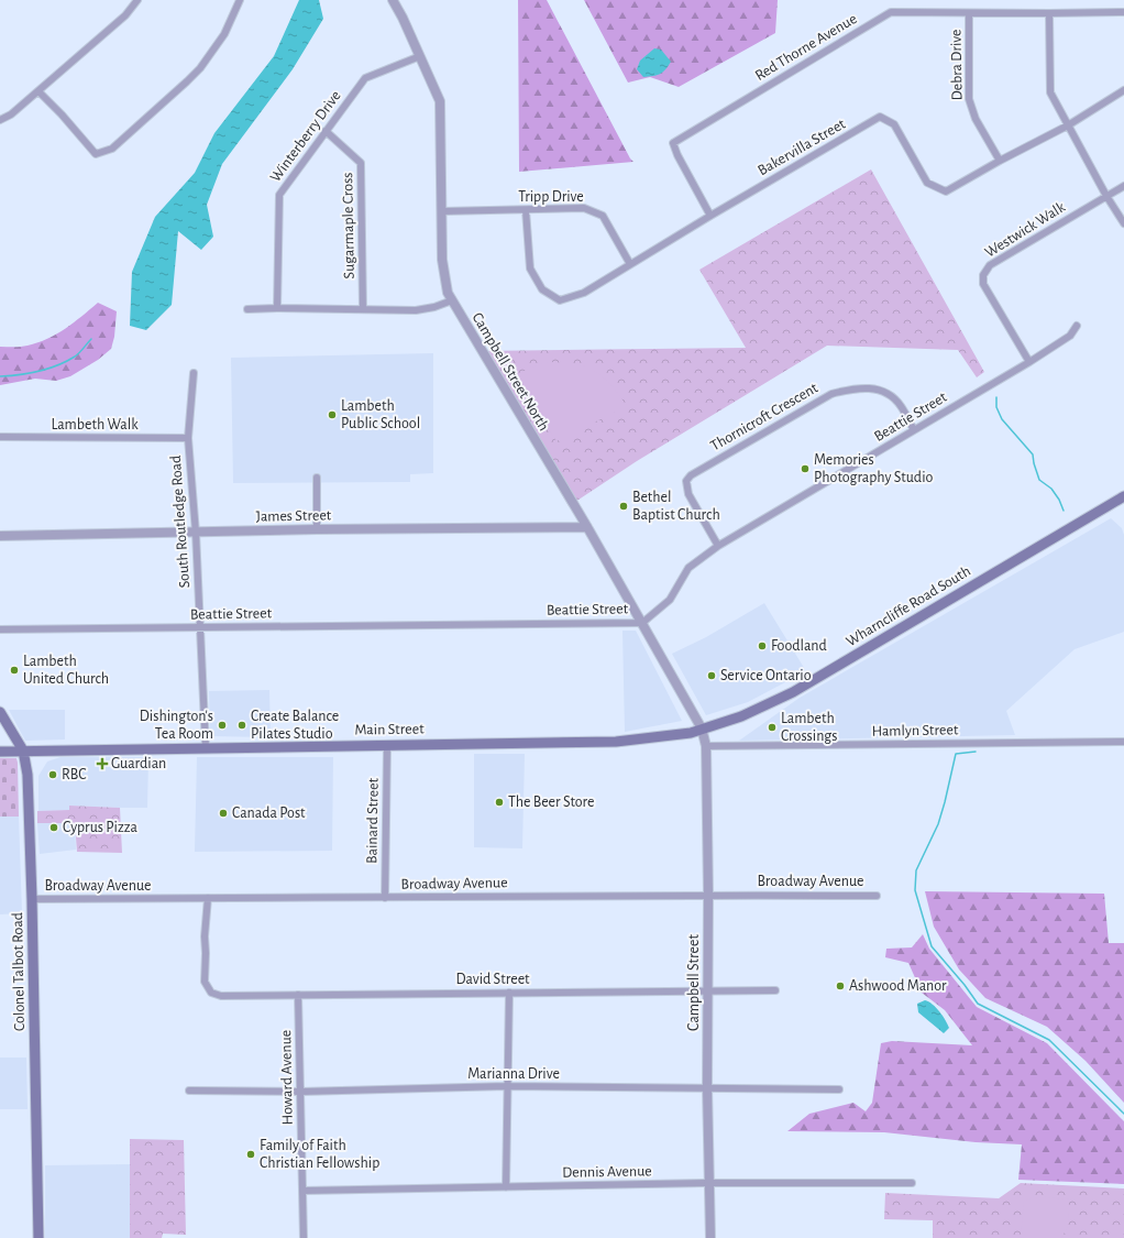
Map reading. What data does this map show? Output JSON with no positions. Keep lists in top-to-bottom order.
{
  "streets": {
    "main road": ["Wharncliffe Road South", "Main Street", "Colonel Talbot Road"],
    "street": [
      "Red Thorne Avenue",
      "Debra Drive",
      "Winterberry Drive",
      "Bakervilla Street",
      "Tripp Drive",
      "Sugarmaple Cross",
      "Westwick Walk",
      "Campbell Street North",
      "Thornicroft Crescent",
      "Beattie Street",
      "Lambeth Walk",
      "James Street",
      "South Routledge Road",
      "Hamlyn Street",
      "Bainard Street",
      "Broadway Avenue",
      "David Street",
      "Campbell Street",
      "Marianna Drive",
      "Howard Avenue",
      "Dennis Avenue"
    ]
  },
  "crossings": [
    ["Red Thorne Avenue", "Debra Drive"],
    ["Red Thorne Avenue", "Bakervilla Street"],
    ["Debra Drive", "Bakervilla Street"],
    ["Winterberry Drive", "Sugarmaple Cross"],
    ["Winterberry Drive", "Campbell Street North"],
    ["Bakervilla Street", "Tripp Drive"],
    ["Tripp Drive", "Campbell Street North"],
    ["Westwick Walk", "Beattie Street"],
    ["Campbell Street North", "Beattie Street"],
    ["Campbell Street North", "James Street"],
    ["Campbell Street North", "Wharncliffe Road South"],
    ["Campbell Street North", "Main Street"],
    ["Campbell Street North", "Campbell Street"],
    ["Thornicroft Crescent", "Beattie Street"],
    ["Beattie Street", "South Routledge Road"],
    ["Lambeth Walk", "South Routledge Road"],
    ["James Street", "South Routledge Road"],
    ["South Routledge Road", "Main Street"],
    ["Wharncliffe Road South", "Main Street"],
    ["Wharncliffe Road South", "Campbell Street"],
    ["Main Street", "Bainard Street"],
    ["Main Street", "Colonel Talbot Road"],
    ["Main Street", "Campbell Street"],
    ["Hamlyn Street", "Campbell Street"],
    ["Bainard Street", "Broadway Avenue"],
    ["Broadway Avenue", "Colonel Talbot Road"],
    ["Broadway Avenue", "David Street"],
    ["Broadway Avenue", "Campbell Street"],
    ["David Street", "Campbell Street"],
    ["David Street", "Howard Avenue"],
    ["Campbell Street", "Marianna Drive"],
    ["Campbell Street", "Dennis Avenue"],
    ["Marianna Drive", "Howard Avenue"],
    ["Howard Avenue", "Dennis Avenue"]
  ],
  "places": {
    "other": [
      "Lambeth Public School",
      "Memories Photography Studio",
      "Bethel Baptist Church",
      "Foodland",
      "Lambeth United Church",
      "Service Ontario",
      "Dishington's Tea Room",
      "Create Balance Pilates Studio",
      "Lambeth Crossings",
      "RBC",
      "The Beer Store",
      "Canada Post",
      "Cyprus Pizza",
      "Ashwood Manor",
      "Family of Faith Christian Fellowship"
    ],
    "health": ["Guardian"]
  }
}
